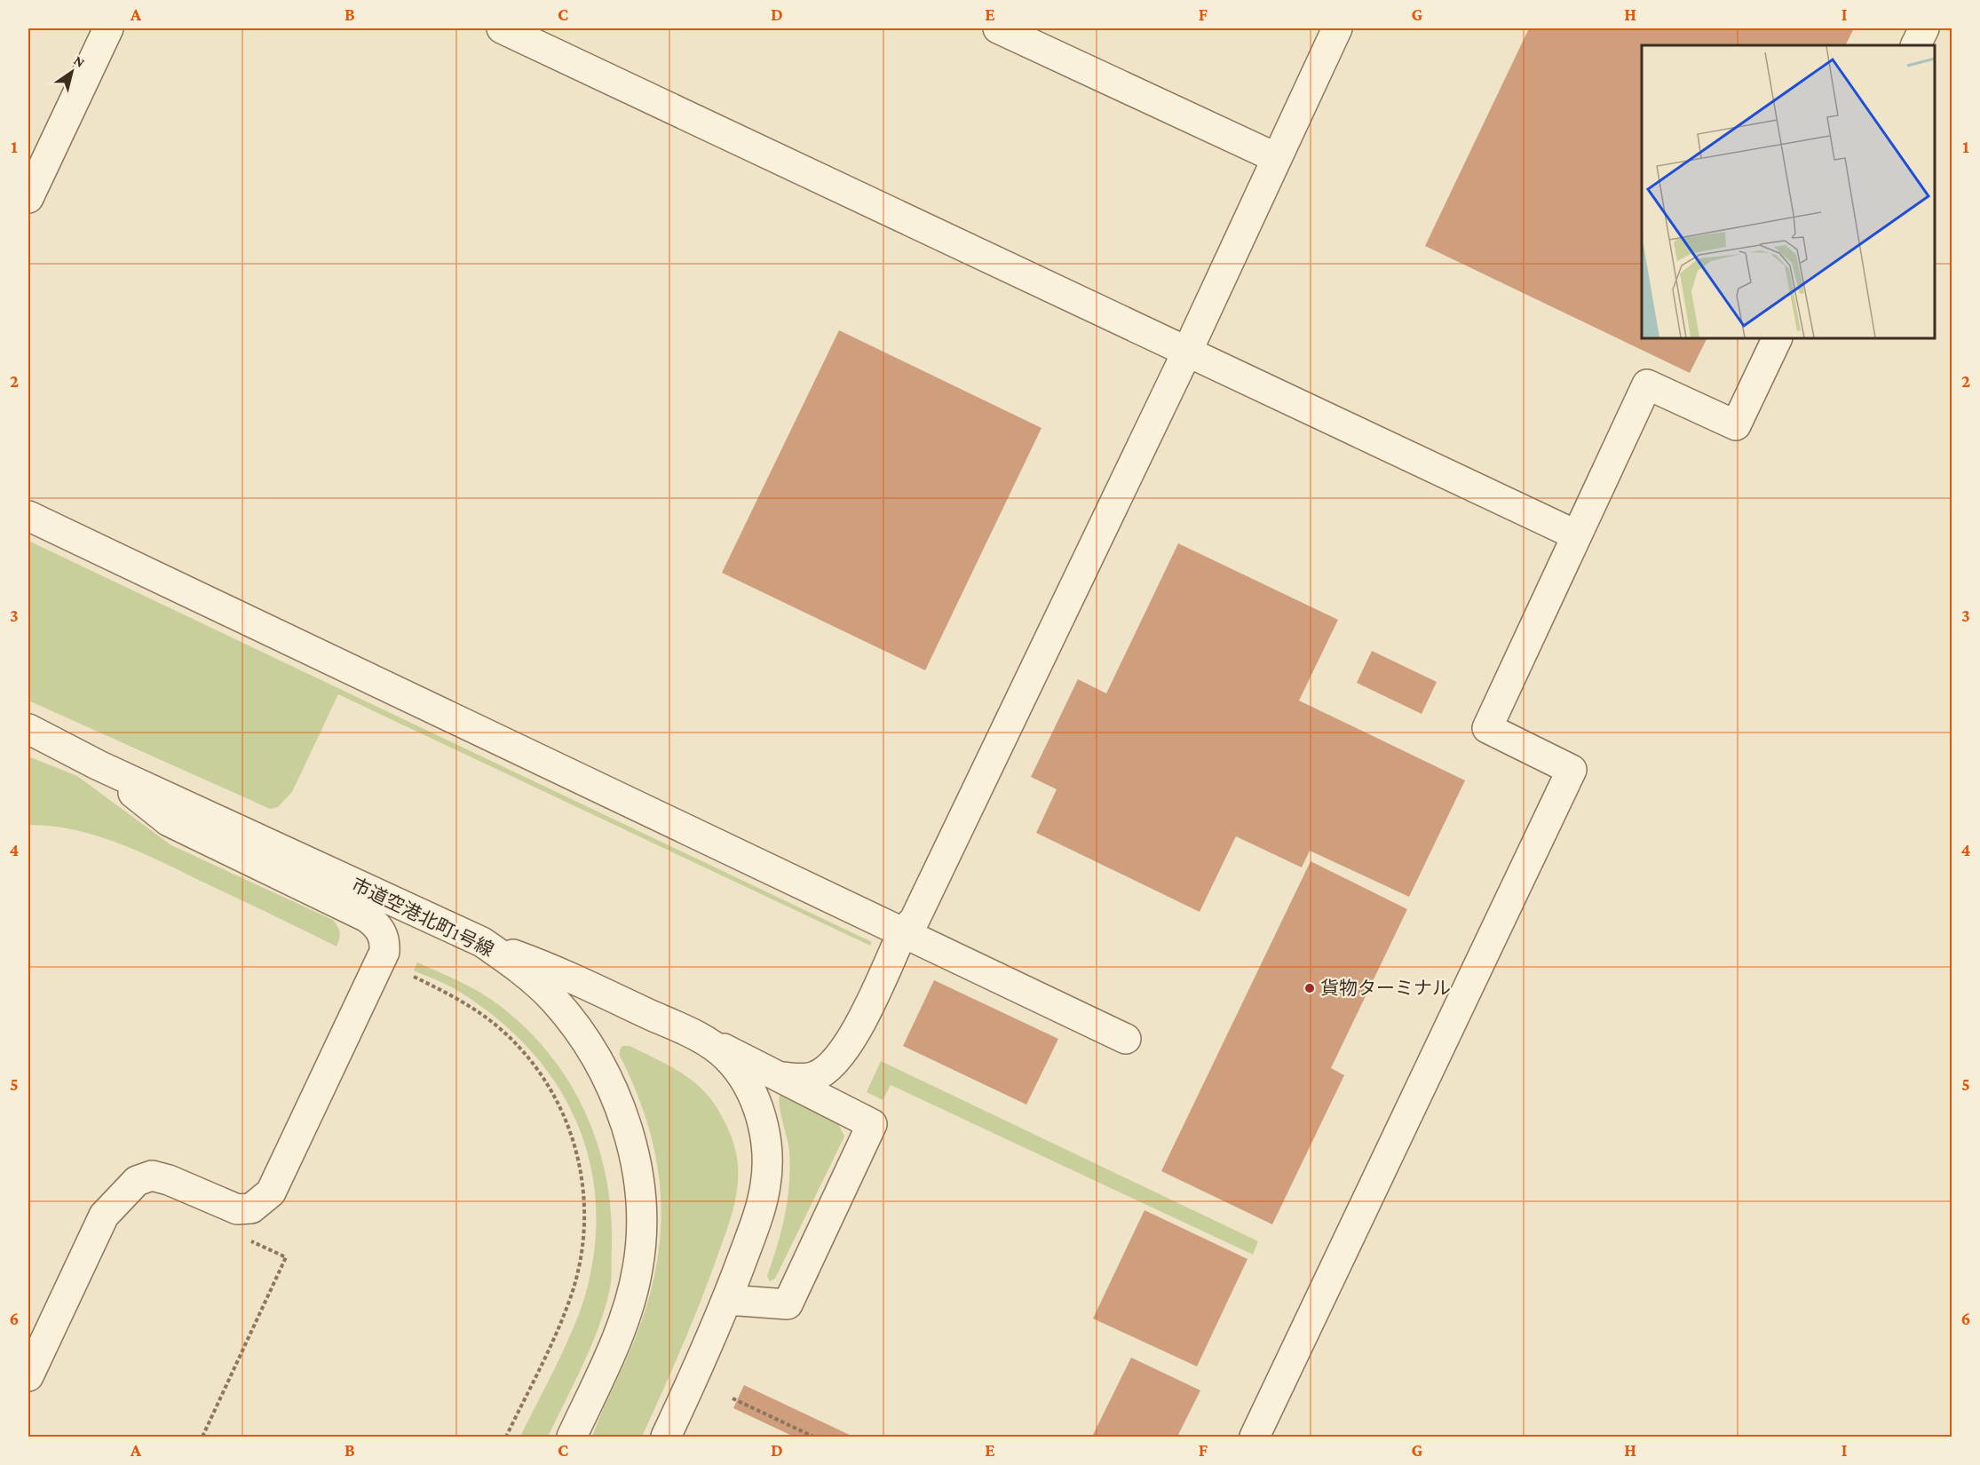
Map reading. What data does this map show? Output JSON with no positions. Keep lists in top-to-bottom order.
{
  "streets": {
    "street": ["市道空港北町1号線"]
  },
  "places": ["貨物ターミナル"],
  "north": "top right",
  "grid": {
    "columns": [
      "A",
      "B",
      "C",
      "D",
      "E",
      "F",
      "G",
      "H",
      "I"
    ],
    "rows": [
      "1",
      "2",
      "3",
      "4",
      "5",
      "6"
    ]
  }
}
